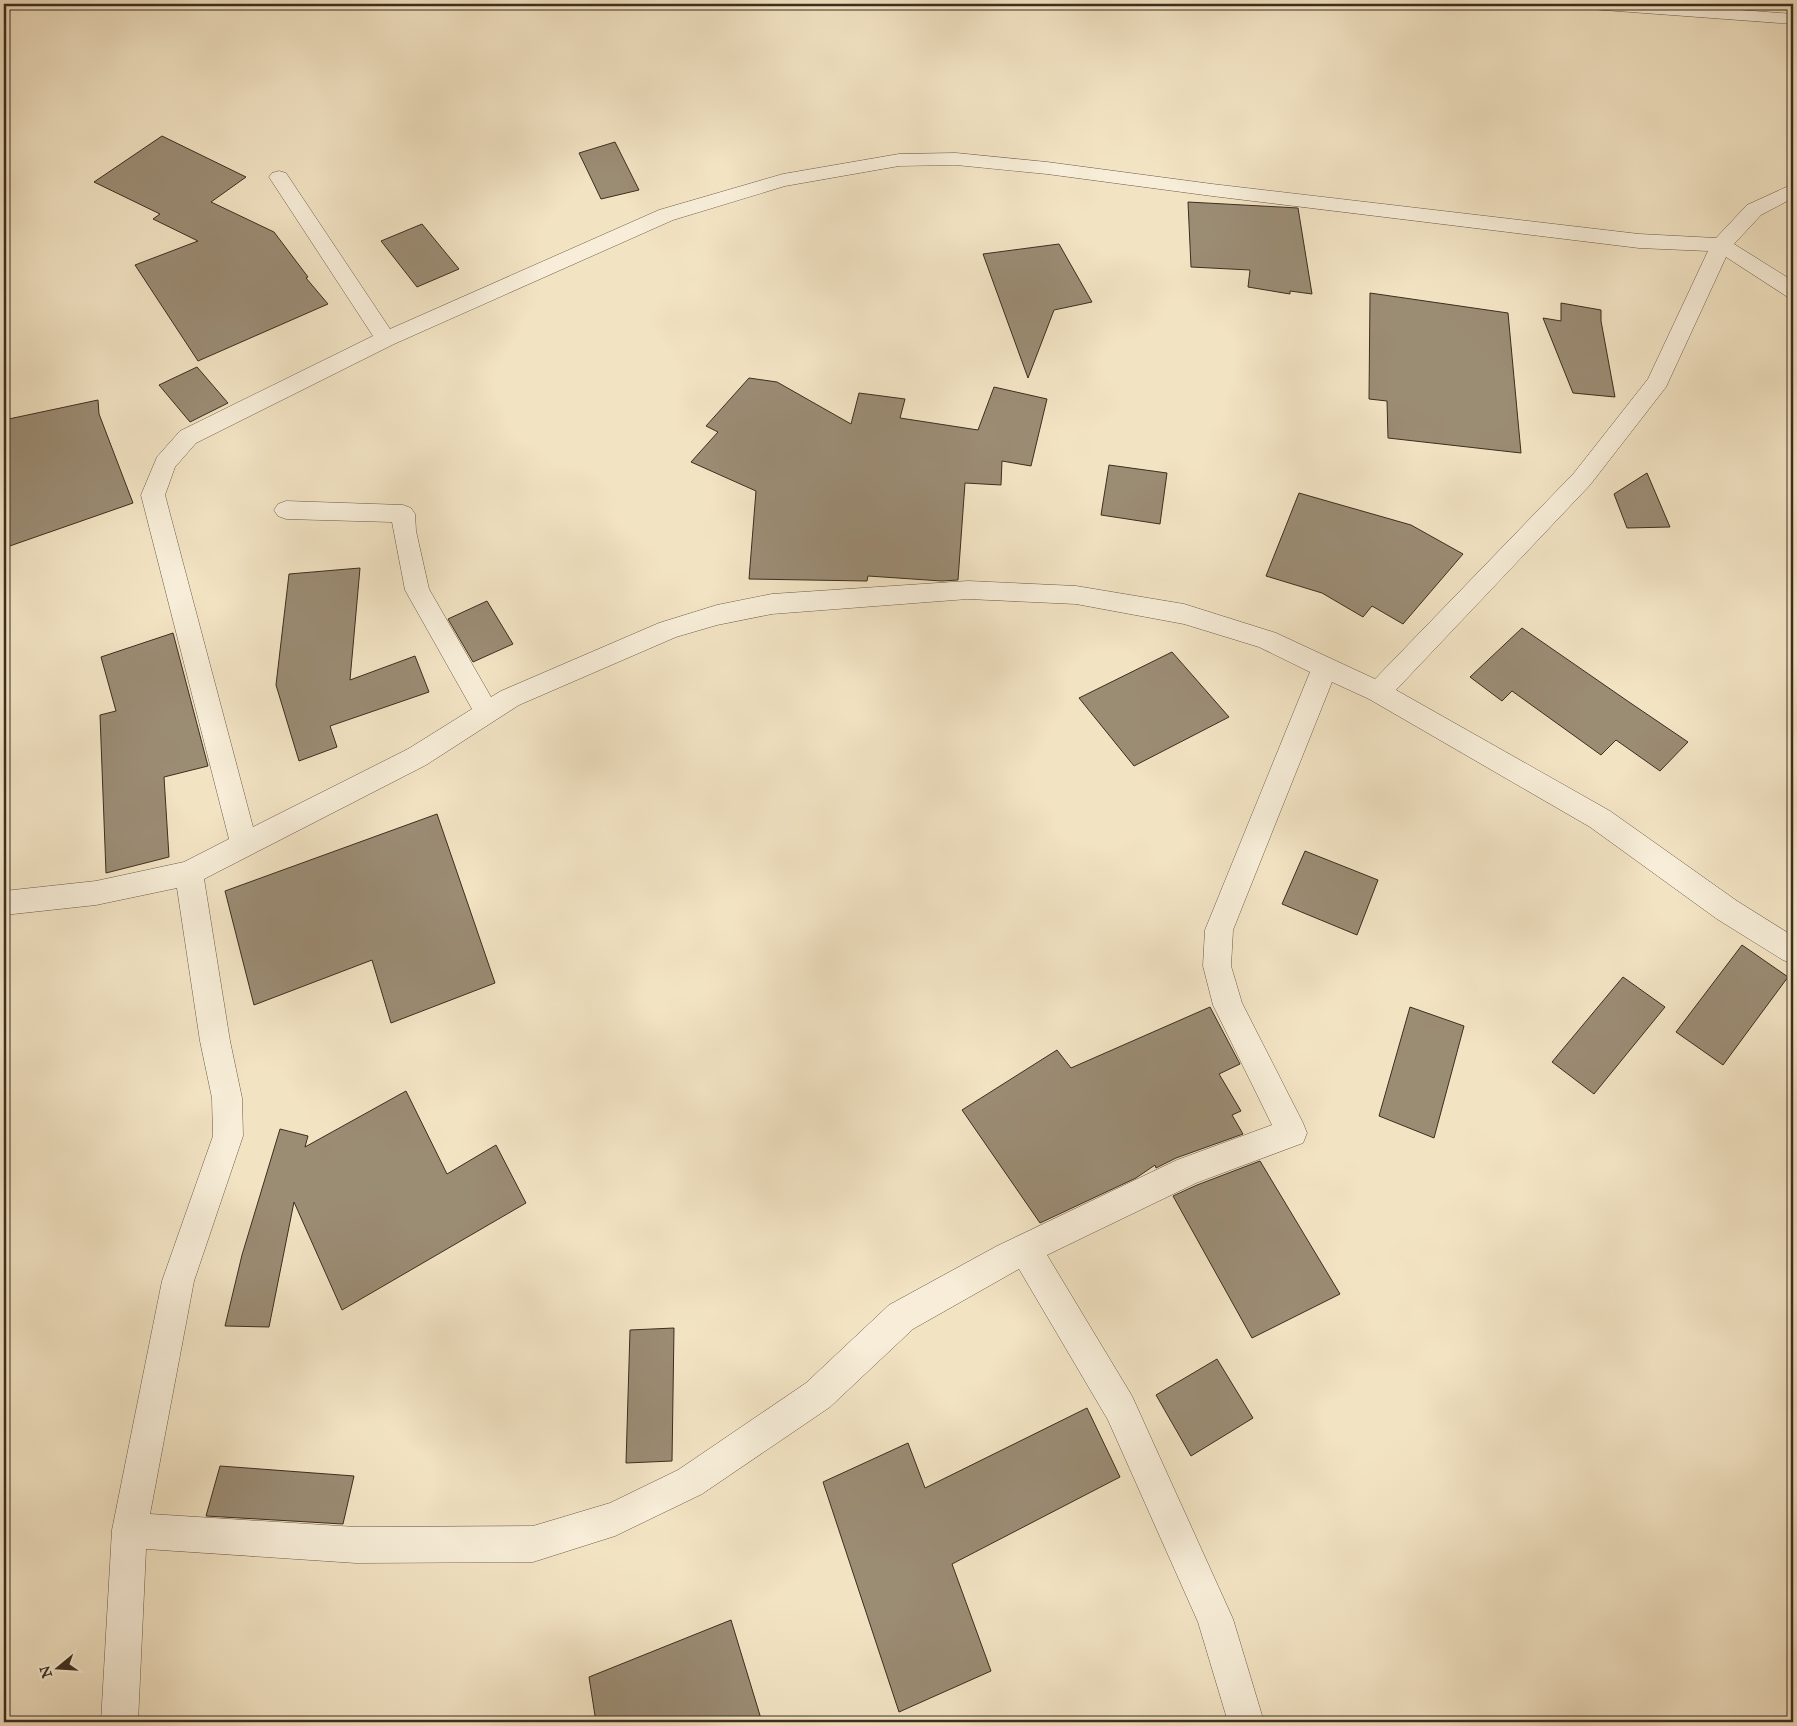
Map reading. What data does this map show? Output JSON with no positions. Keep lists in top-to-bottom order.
{
  "north": "left"
}
